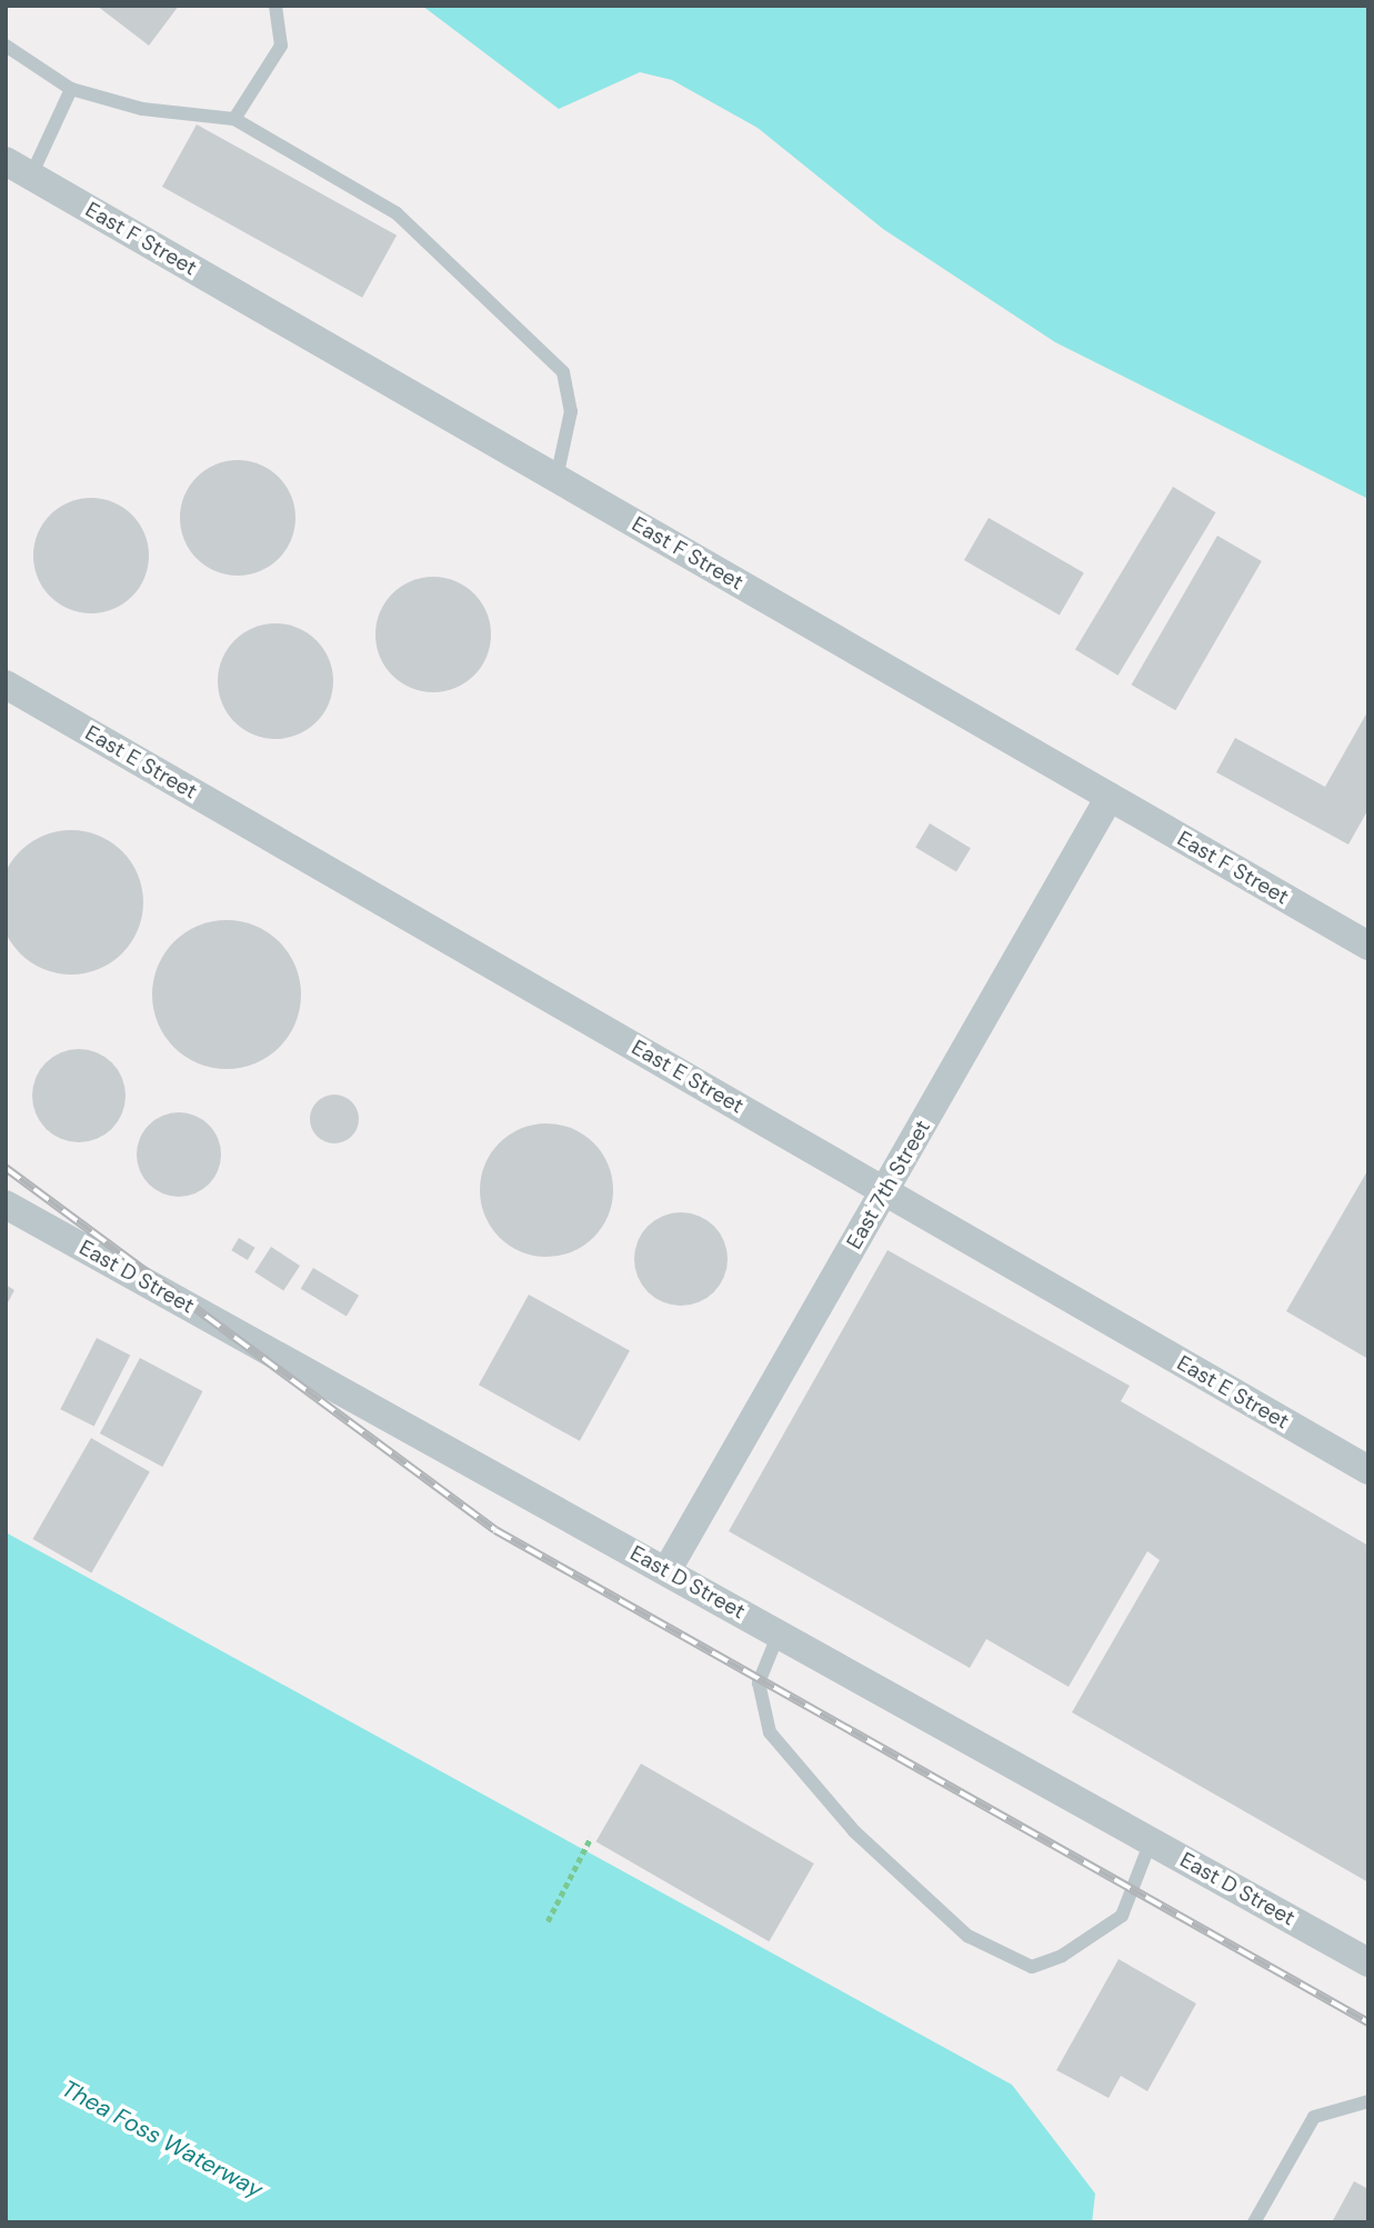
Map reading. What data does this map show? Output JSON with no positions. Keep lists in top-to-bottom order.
{
  "streets": {
    "street": [
      "East F Street",
      "East E Street",
      "East 7th Street",
      "East D Street"
    ]
  },
  "crossings": [
    ["East F Street", "East 7th Street"],
    ["East E Street", "East 7th Street"],
    ["East 7th Street", "East D Street"]
  ],
  "water": ["Thea Foss Waterway"]
}
